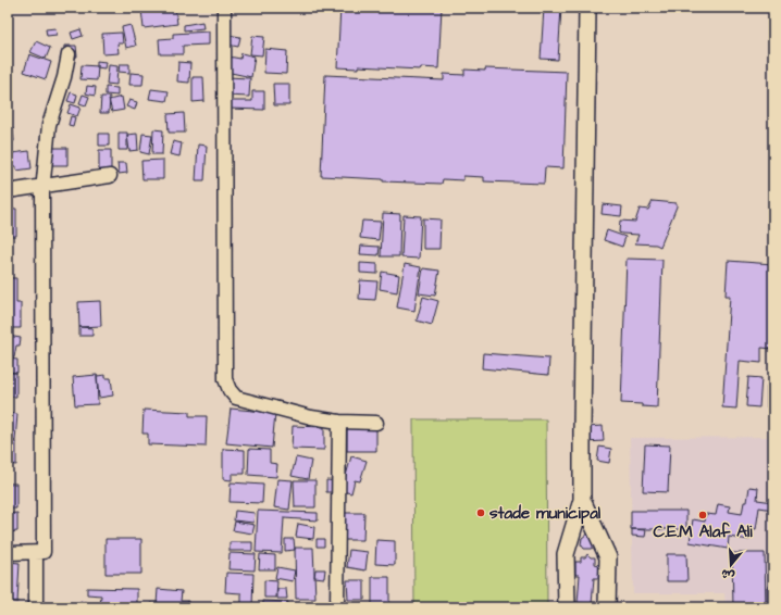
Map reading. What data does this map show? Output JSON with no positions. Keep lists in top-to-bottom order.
{
  "places": ["stade municipal", "C.E.M Alaf Ali"],
  "north": "bottom"
}
